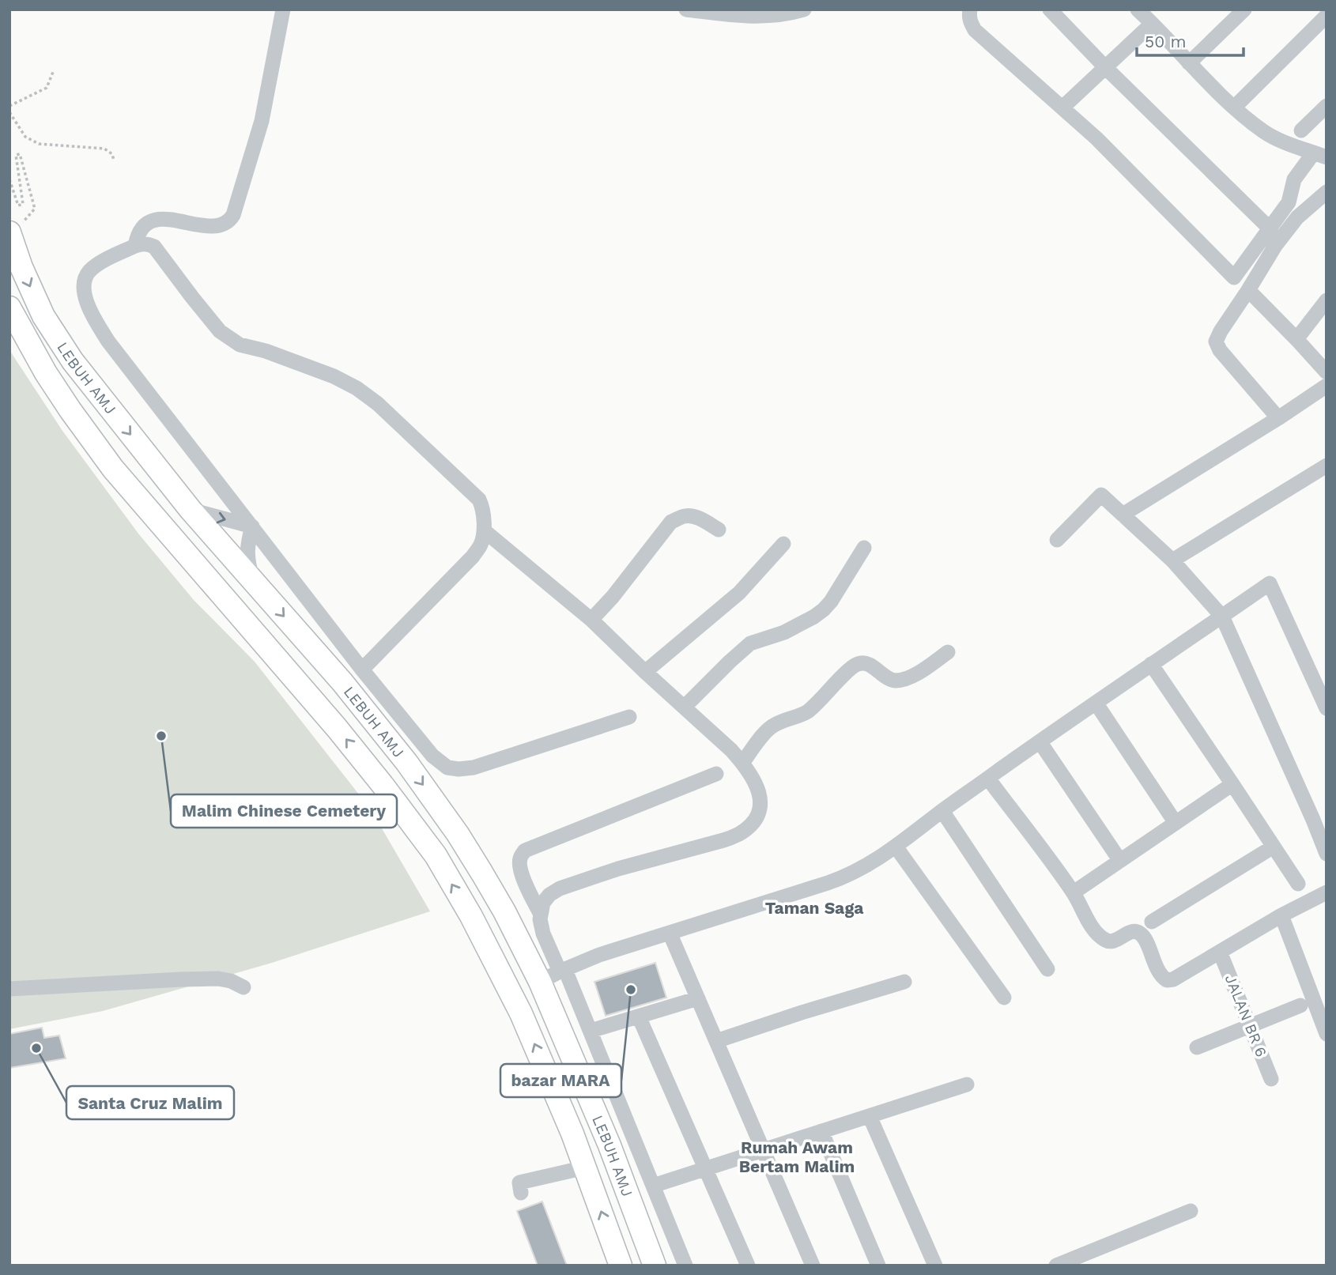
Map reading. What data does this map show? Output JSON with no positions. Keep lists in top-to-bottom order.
{
  "streets": {
    "highway": ["LEBUH AMJ"],
    "street": ["JALAN BR 6"]
  },
  "districts": ["Taman Saga", "Rumah Awam Bertam Malim"],
  "places": ["Malim Chinese Cemetery", "bazar MARA", "Santa Cruz Malim"],
  "scale_bar": "50 m"
}
